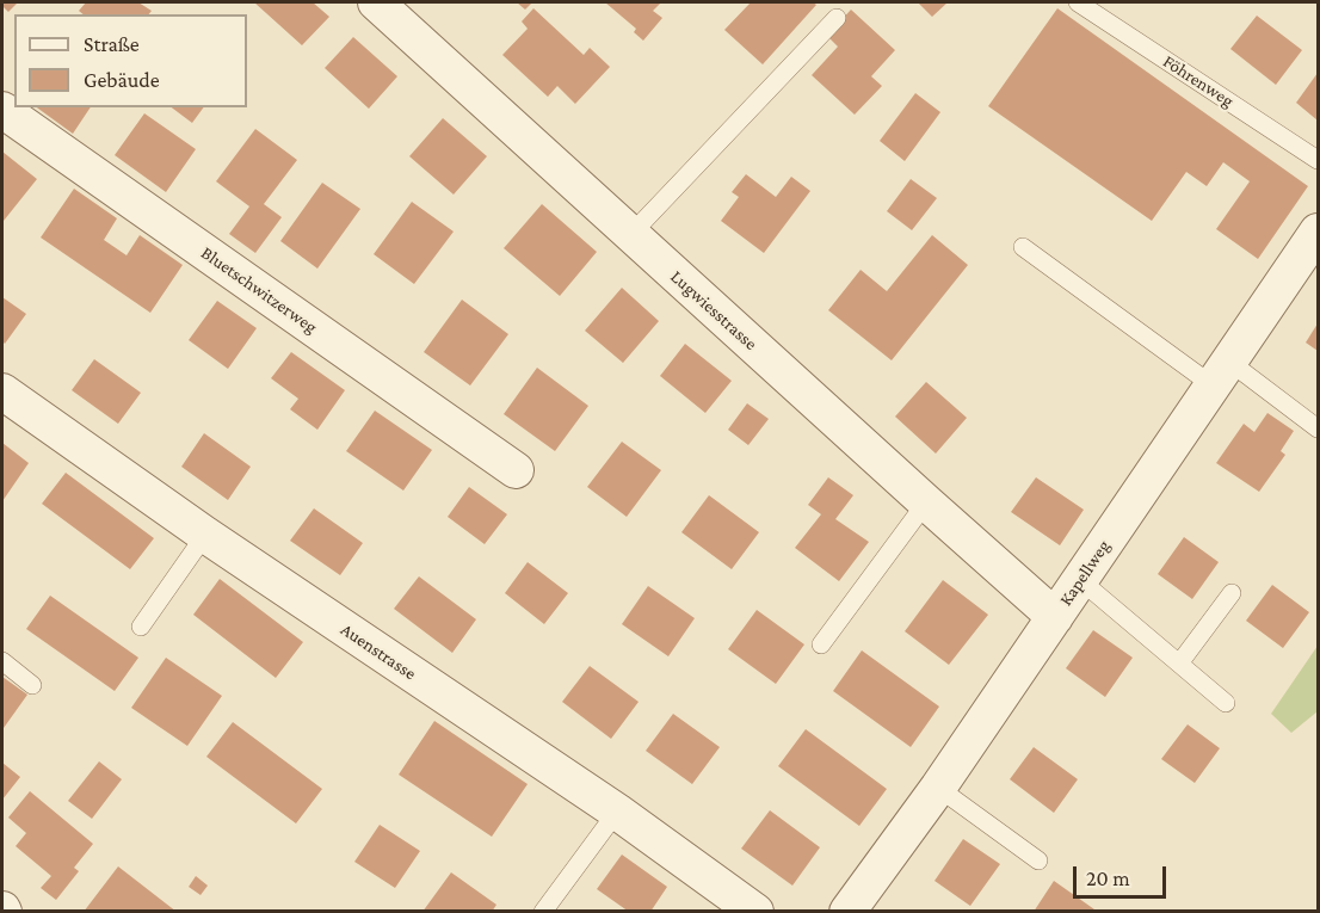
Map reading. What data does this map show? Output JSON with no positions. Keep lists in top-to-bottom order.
{
  "streets": {
    "street": [
      "Bluetschwitzerweg",
      "Lugwiesstrasse",
      "Kapellweg",
      "Auenstrasse"
    ],
    "lane": ["Föhrenweg"]
  },
  "crossings": [
    ["Lugwiesstrasse", "Kapellweg"]
  ],
  "legend": ["Straße", "Gebäude"],
  "scale_bar": "20 m"
}
